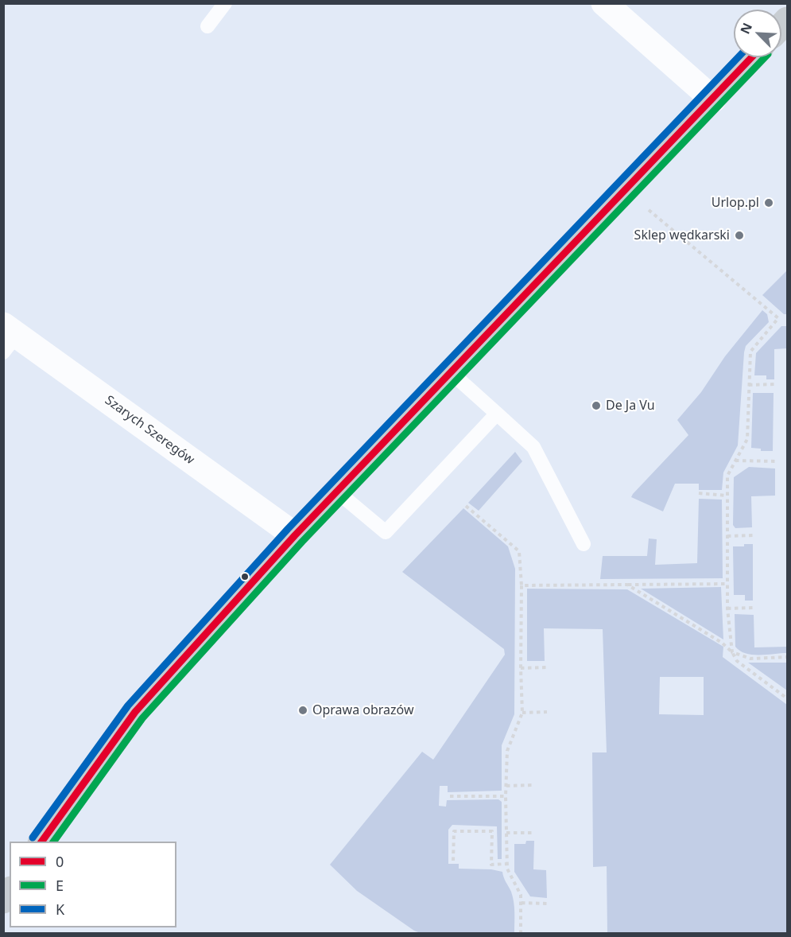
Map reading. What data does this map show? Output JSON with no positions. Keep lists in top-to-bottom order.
{
  "streets": {
    "street": ["Szarych Szeregów"]
  },
  "places": [
    "Urlop.pl",
    "Sklep wędkarski",
    "De Ja Vu",
    "Oprawa obrazów"
  ],
  "lines": ["transit line 0", "transit line E", "transit line K"],
  "legend": ["0", "E", "K"],
  "north": "top left"
}
